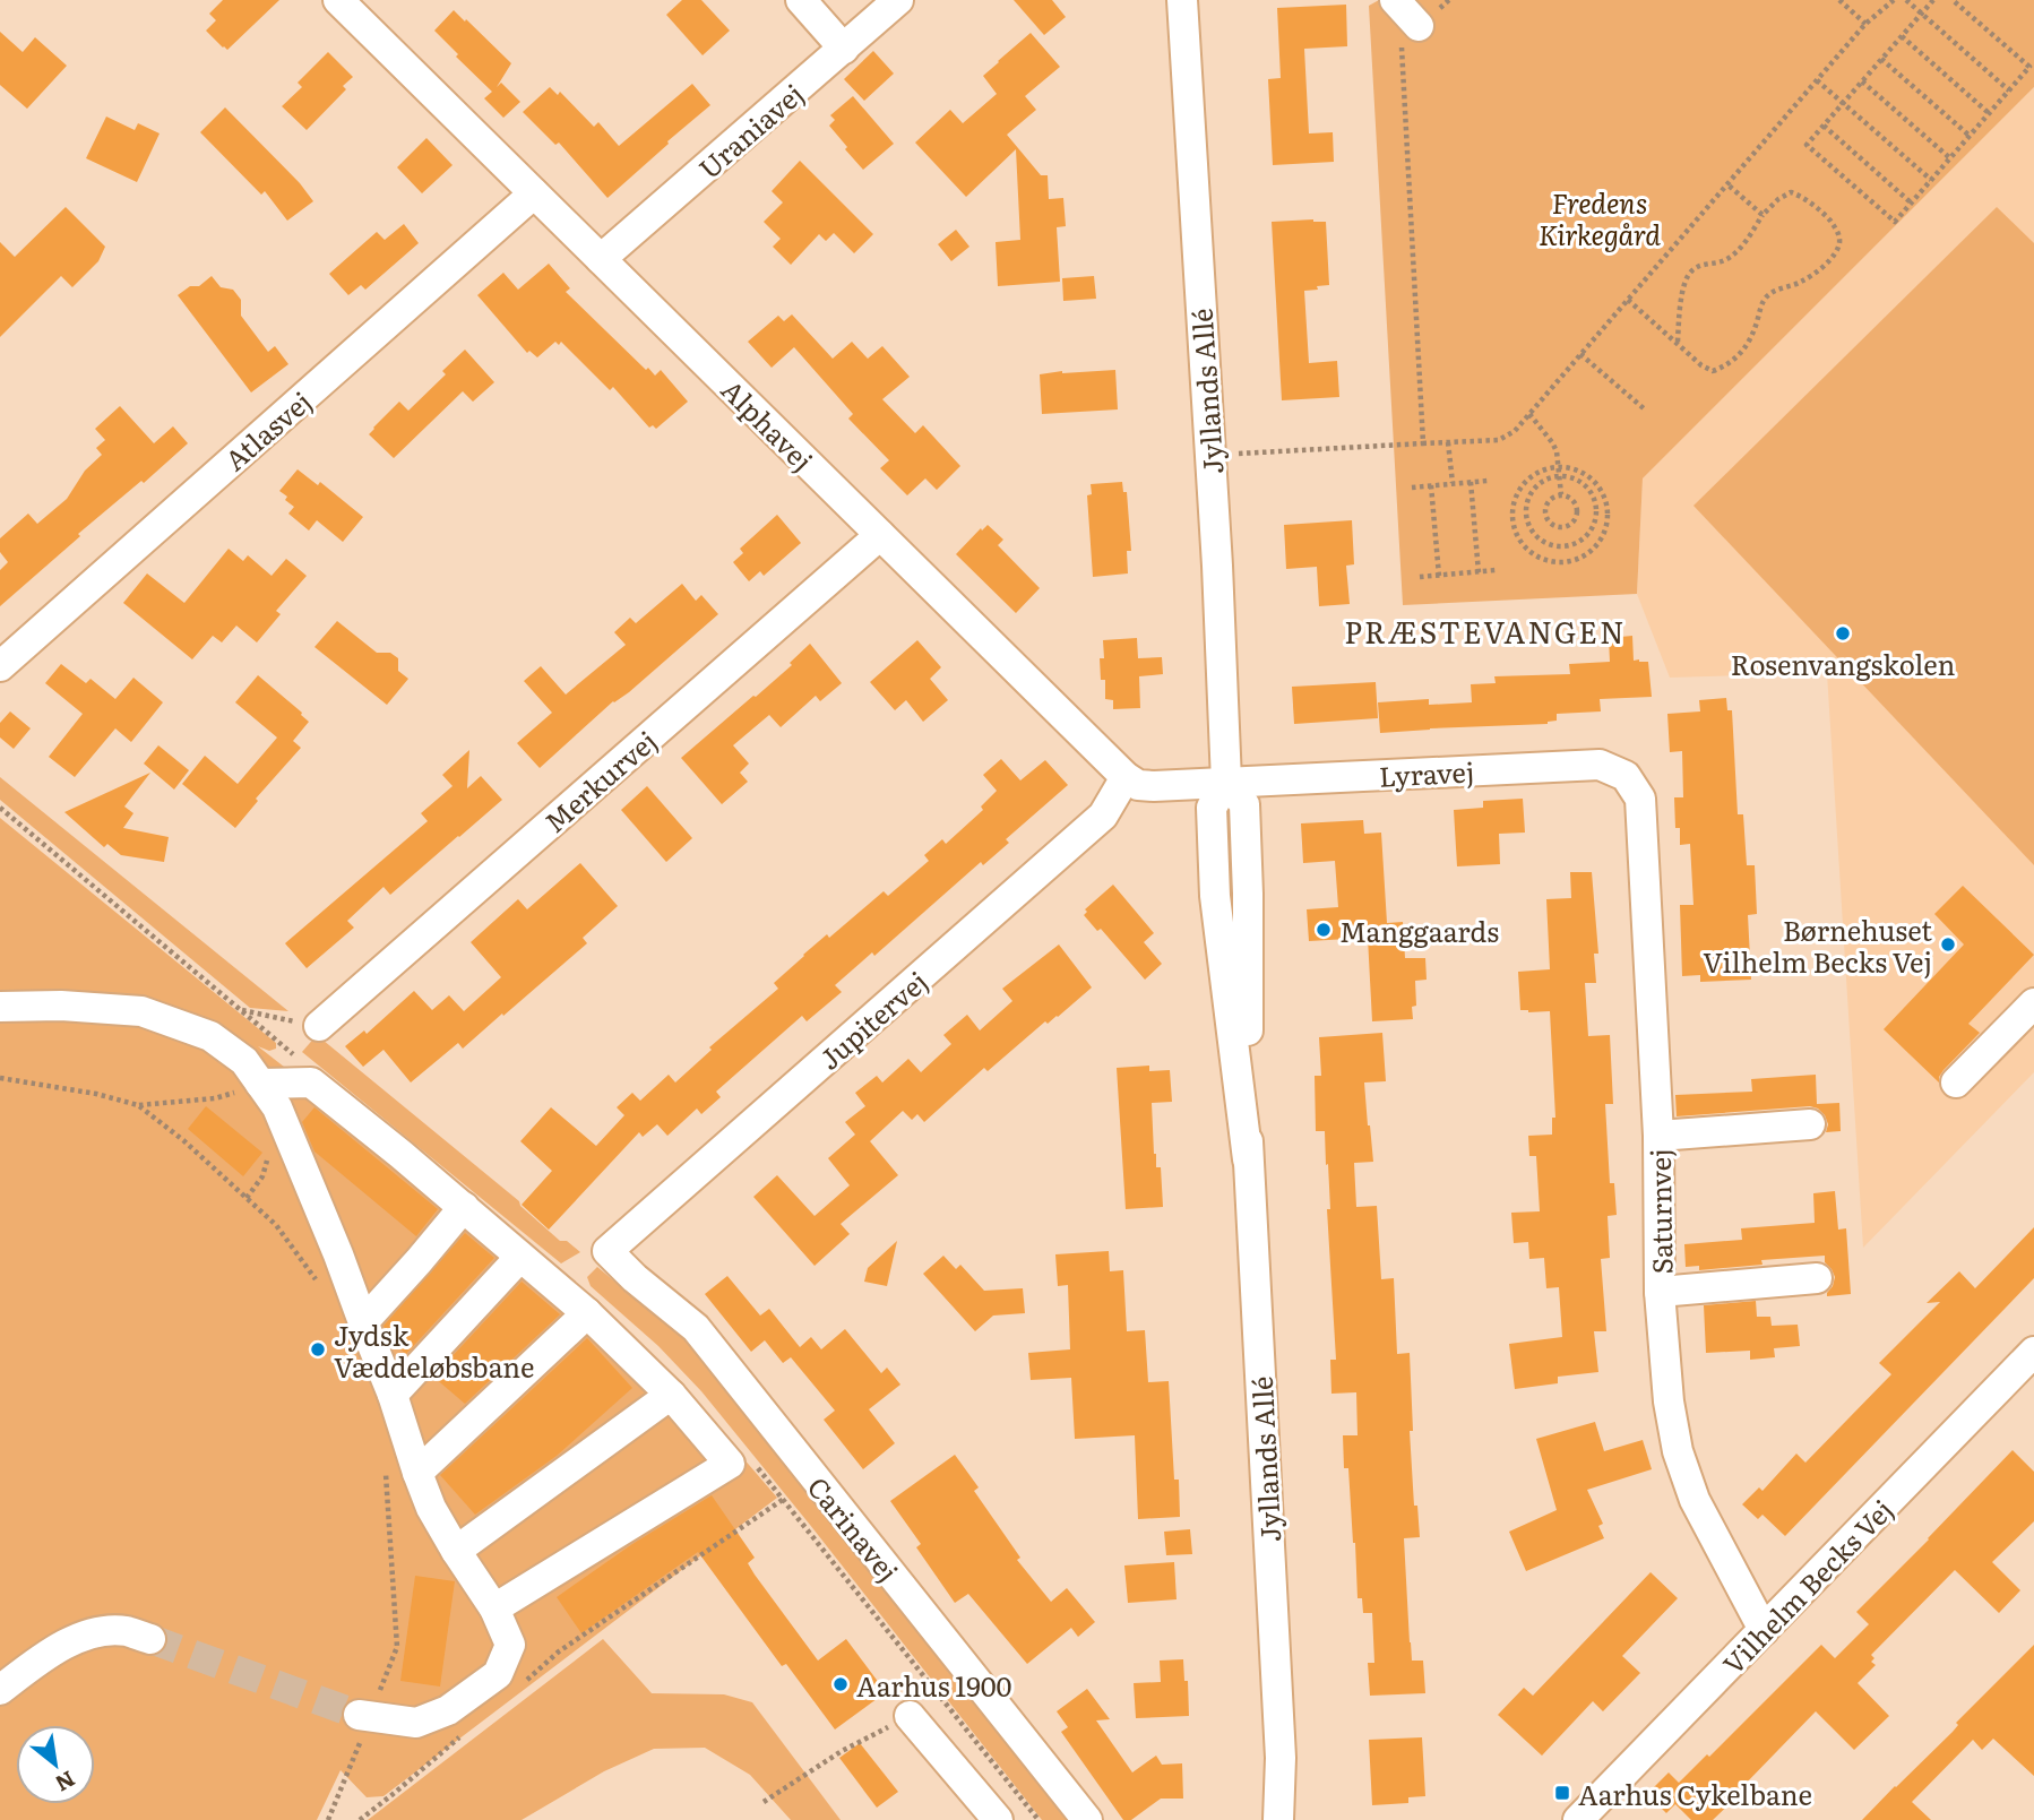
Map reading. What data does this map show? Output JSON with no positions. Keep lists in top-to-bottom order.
{
  "streets": {
    "street": [
      "Uraniavej",
      "Jyllands Allé",
      "Alphavej",
      "Atlasvej",
      "Lyravej",
      "Merkurvej",
      "Jupitervej",
      "Saturnvej",
      "Carinavej",
      "Vilhelm Becks Vej"
    ]
  },
  "crossings": [
    ["Uraniavej", "Alphavej"],
    ["Jyllands Allé", "Lyravej"],
    ["Alphavej", "Atlasvej"],
    ["Alphavej", "Merkurvej"],
    ["Alphavej", "Jupitervej"],
    ["Lyravej", "Saturnvej"],
    ["Jupitervej", "Carinavej"],
    ["Saturnvej", "Vilhelm Becks Vej"]
  ],
  "districts": ["PRÆSTEVANGEN"],
  "parks": ["Fredens Kirkegård"],
  "places": {
    "other": [
      "Rosenvangskolen",
      "Manggaards",
      "Børnehuset Vilhelm Becks Vej",
      "Jydsk Væddeløbsbane",
      "Aarhus 1900"
    ],
    "transit": ["Aarhus Cykelbane"]
  },
  "north": "bottom right"
}
